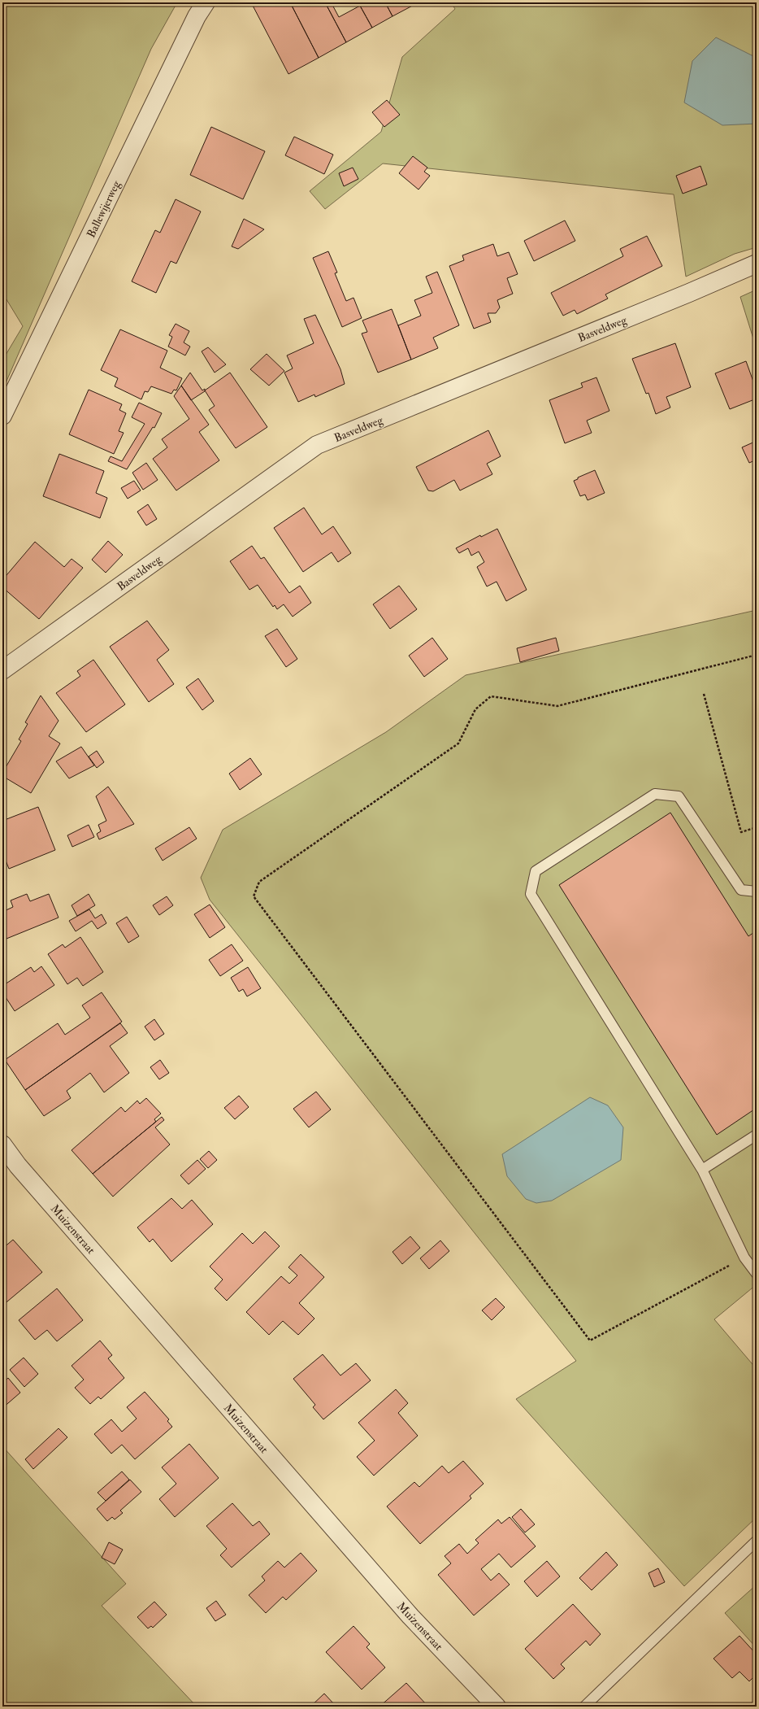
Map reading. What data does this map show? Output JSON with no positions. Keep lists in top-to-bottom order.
{
  "streets": {
    "street": ["Ballewijerweg", "Basveldweg", "Muizenstraat"]
  }
}
